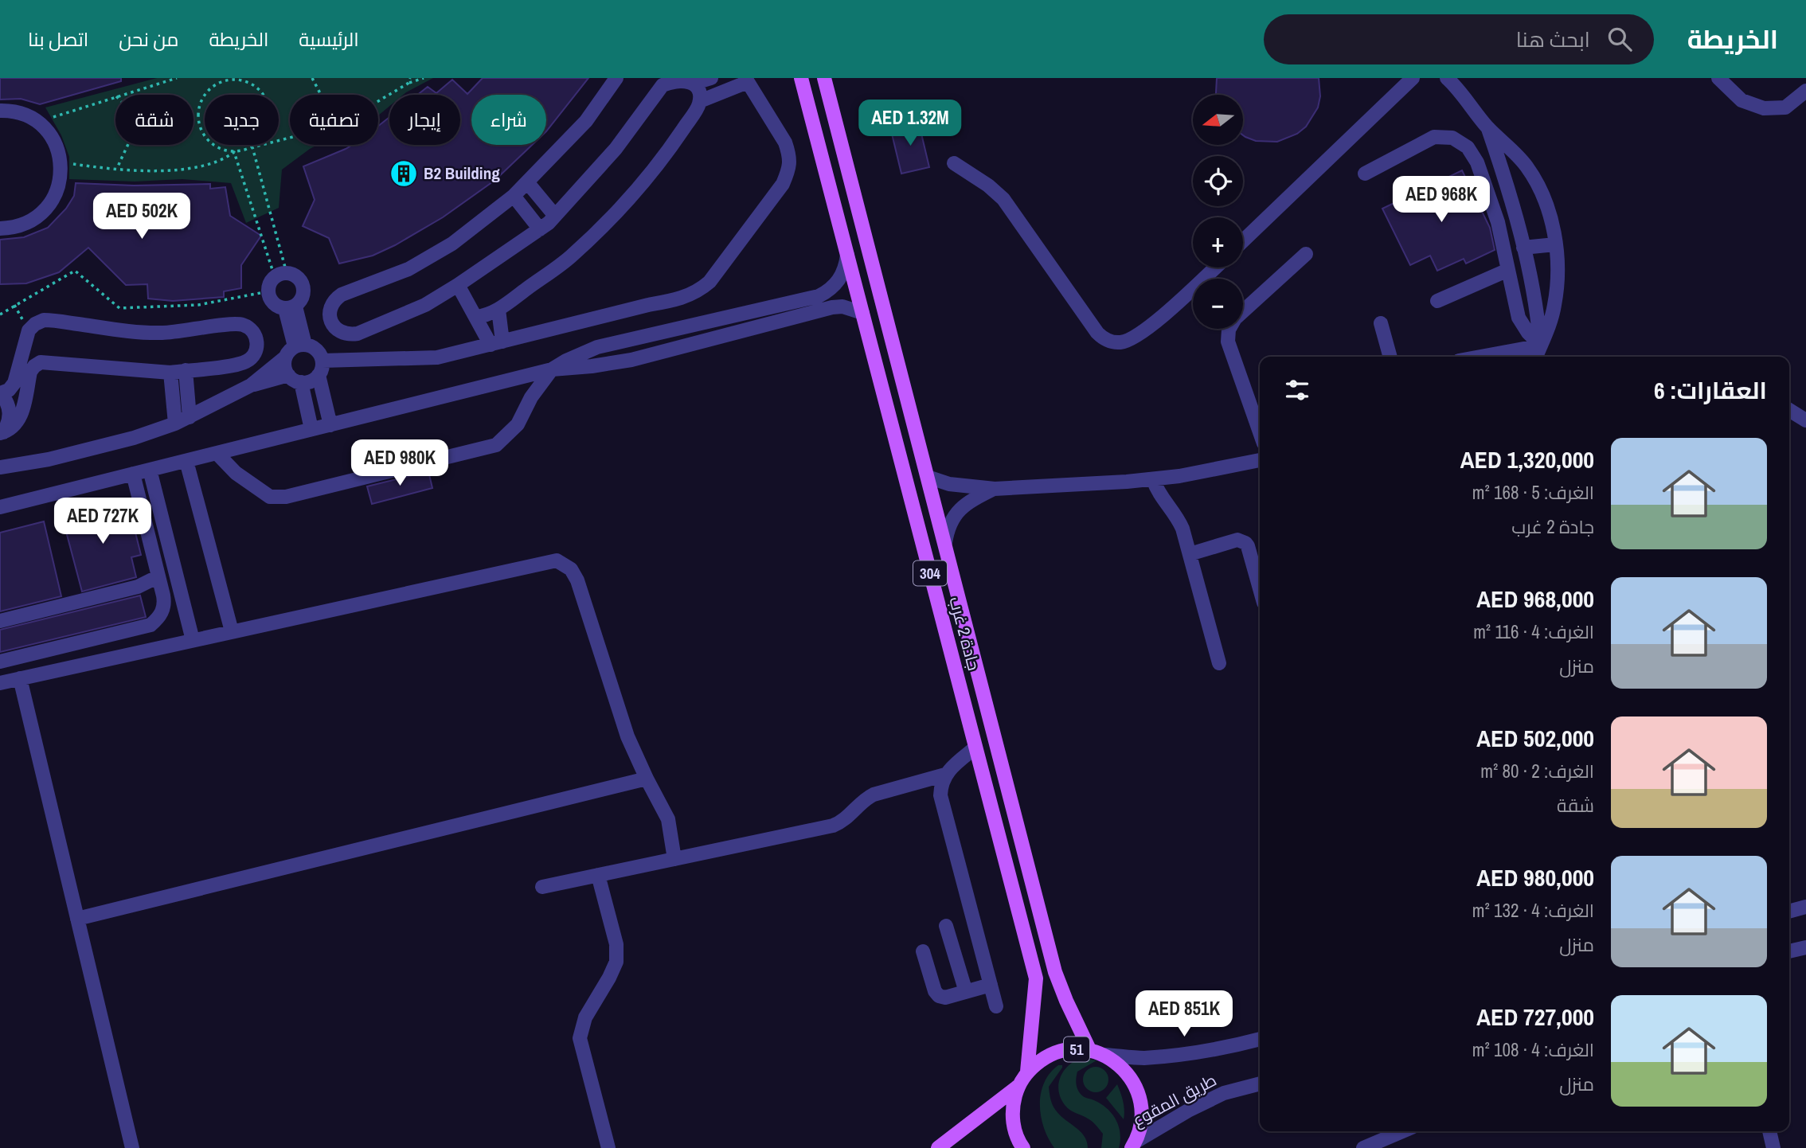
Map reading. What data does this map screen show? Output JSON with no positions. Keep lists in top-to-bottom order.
{
  "streets": {
    "main road": ["304", "جادة 2 غرب", "51"],
    "street": ["طريق المقوع"]
  },
  "crossings": [
    ["جادة 2 غرب", "51"],
    ["51", "طريق المقوع"]
  ],
  "places": {
    "building": ["B2 Building"]
  },
  "north": "left",
  "page": {
    "header": "الخريطة",
    "search": "ابحث هنا",
    "nav": [
      "الرئيسية",
      "الخريطة",
      "من نحن",
      "اتصل بنا"
    ],
    "map_buttons": ["+", "−"],
    "chip": [
      "شراء",
      "إيجار",
      "تصفية",
      "جديد",
      "شقة"
    ],
    "price": [
      "AED 1.32M",
      "AED 968K",
      "AED 502K",
      "AED 980K",
      "AED 727K",
      "AED 851K"
    ],
    "heading": "العقارات: 6",
    "list": [
      {
        "name": "AED 1,320,000",
        "note": "الغرف: 5 · 168 m² · جادة 2 غرب"
      },
      {
        "name": "AED 968,000",
        "note": "الغرف: 4 · 116 m² · منزل"
      },
      {
        "name": "AED 502,000",
        "note": "الغرف: 2 · 80 m² · شقة"
      },
      {
        "name": "AED 980,000",
        "note": "الغرف: 4 · 132 m² · منزل"
      },
      {
        "name": "AED 727,000",
        "note": "الغرف: 4 · 108 m² · منزل"
      }
    ]
  }
}
